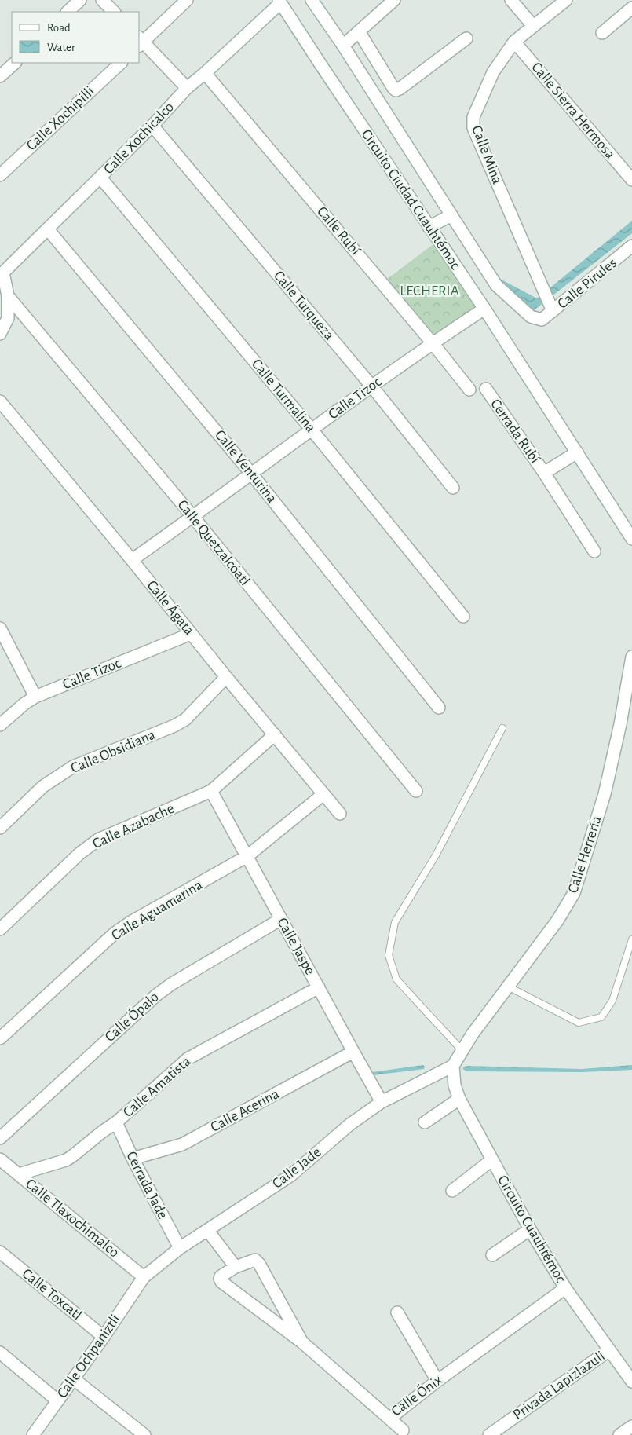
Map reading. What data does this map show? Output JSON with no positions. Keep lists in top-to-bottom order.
{
  "streets": {
    "street": [
      "Calle Sierra Hermosa",
      "Calle Xochipilli",
      "Calle Xochicalco",
      "Calle Mina",
      "Circuito Ciudad Cuauhtémoc",
      "Calle Rubí",
      "Calle Pirules",
      "Calle Turqueza",
      "Calle Turmalina",
      "Calle Tizoc",
      "Cerrada Rubí",
      "Calle Venturina",
      "Calle Quetzalcóatl",
      "Calle Ágata",
      "Calle Obsidiana",
      "Calle Azabache",
      "Calle Herrería",
      "Calle Aguamarina",
      "Calle Jaspe",
      "Calle Ópalo",
      "Calle Amatista",
      "Calle Acerina",
      "Calle Jade",
      "Cerrada Jade",
      "Calle Tlaxochimalco",
      "Circuito Cuauhtémoc",
      "Calle Toxcatl",
      "Calle Ochpaniztli",
      "Privada Lapizlazuli",
      "Calle Ónix"
    ]
  },
  "crossings": [
    ["Calle Sierra Hermosa", "Calle Mina"],
    ["Calle Xochicalco", "Circuito Ciudad Cuauhtémoc"],
    ["Calle Xochicalco", "Calle Rubí"],
    ["Calle Xochicalco", "Calle Turqueza"],
    ["Calle Xochicalco", "Calle Turmalina"],
    ["Calle Xochicalco", "Calle Venturina"],
    ["Calle Mina", "Calle Pirules"],
    ["Circuito Ciudad Cuauhtémoc", "Calle Tizoc"],
    ["Circuito Ciudad Cuauhtémoc", "Cerrada Rubí"],
    ["Calle Rubí", "Calle Tizoc"],
    ["Calle Turqueza", "Calle Tizoc"],
    ["Calle Turmalina", "Calle Tizoc"],
    ["Calle Tizoc", "Calle Venturina"],
    ["Calle Tizoc", "Calle Quetzalcóatl"],
    ["Calle Tizoc", "Calle Ágata"],
    ["Calle Ágata", "Calle Obsidiana"],
    ["Calle Ágata", "Calle Azabache"],
    ["Calle Ágata", "Calle Aguamarina"],
    ["Calle Azabache", "Calle Jaspe"],
    ["Calle Herrería", "Calle Jade"],
    ["Calle Herrería", "Circuito Cuauhtémoc"],
    ["Calle Aguamarina", "Calle Jaspe"],
    ["Calle Jaspe", "Calle Ópalo"],
    ["Calle Jaspe", "Calle Amatista"],
    ["Calle Jaspe", "Calle Acerina"],
    ["Calle Jaspe", "Calle Jade"],
    ["Calle Amatista", "Cerrada Jade"],
    ["Calle Amatista", "Calle Tlaxochimalco"],
    ["Calle Acerina", "Cerrada Jade"],
    ["Calle Jade", "Cerrada Jade"],
    ["Calle Jade", "Calle Tlaxochimalco"],
    ["Calle Jade", "Circuito Cuauhtémoc"],
    ["Calle Jade", "Calle Ochpaniztli"],
    ["Calle Tlaxochimalco", "Calle Ochpaniztli"],
    ["Circuito Cuauhtémoc", "Privada Lapizlazuli"],
    ["Circuito Cuauhtémoc", "Calle Ónix"],
    ["Calle Toxcatl", "Calle Ochpaniztli"]
  ],
  "parks": ["LECHERIA"],
  "legend": ["Road", "Water"]
}
